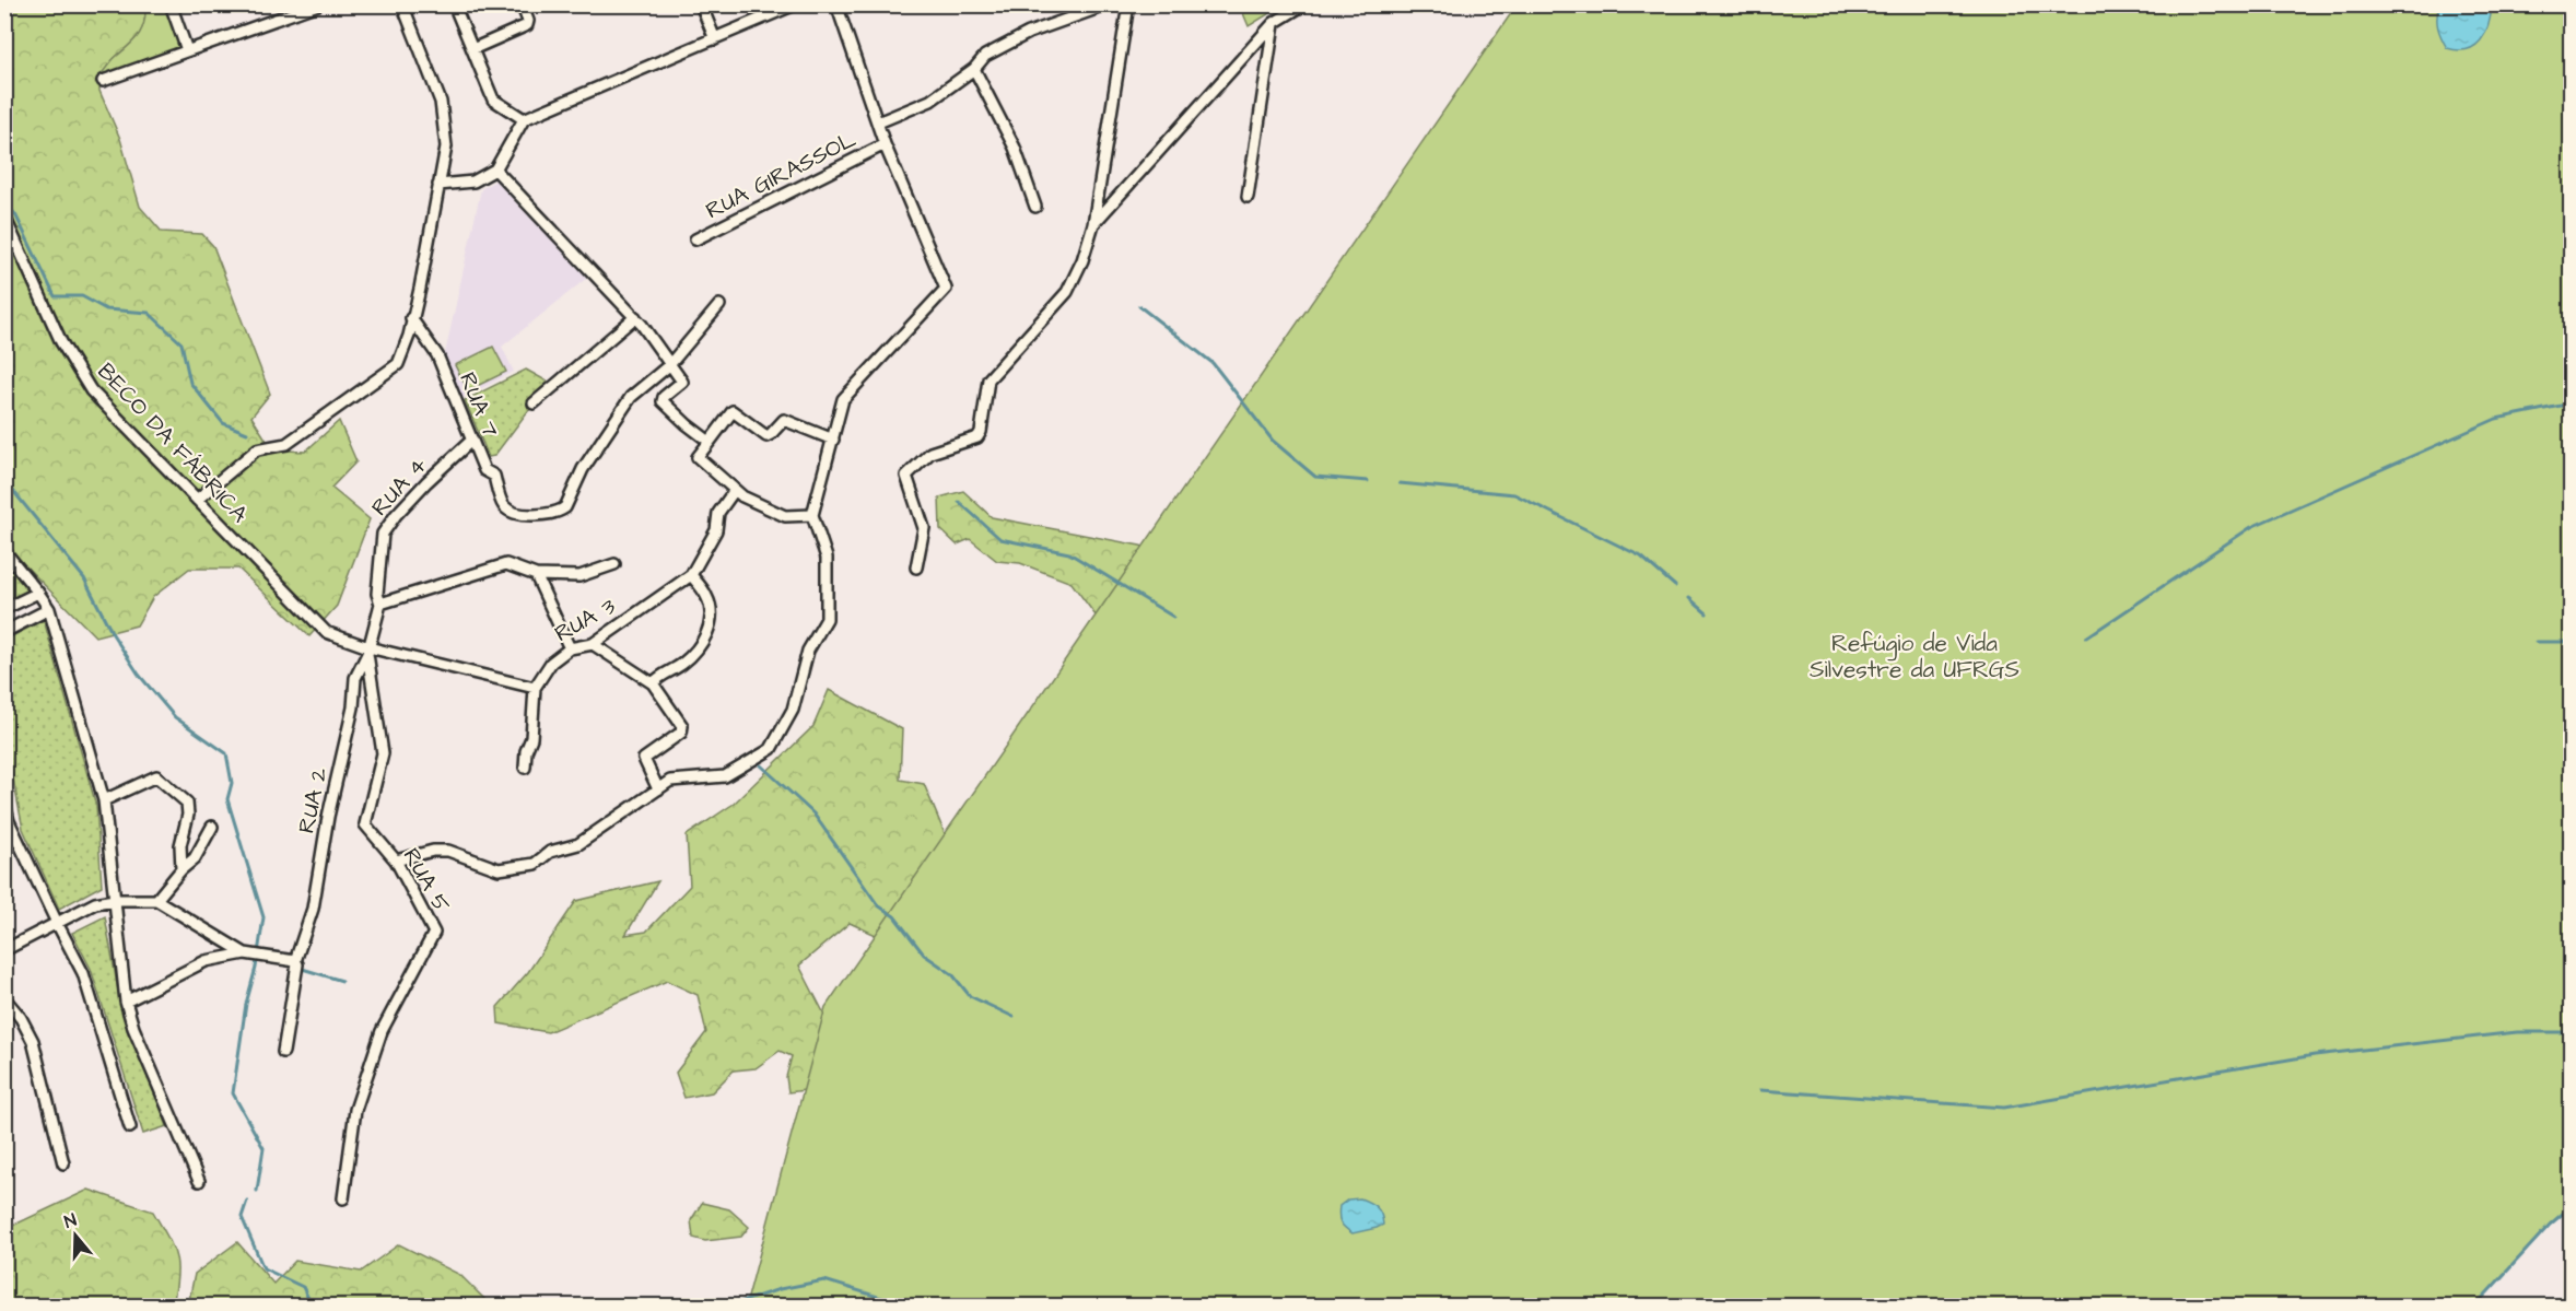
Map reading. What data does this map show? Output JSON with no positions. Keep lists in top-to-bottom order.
{
  "streets": {
    "street": [
      "RUA GIRASSOL",
      "RUA 7",
      "BECO DA FÁBRICA",
      "RUA 4",
      "RUA 3",
      "RUA 2",
      "RUA 5"
    ]
  },
  "crossings": [
    ["RUA 7", "RUA 4"],
    ["BECO DA FÁBRICA", "RUA 4"],
    ["BECO DA FÁBRICA", "RUA 2"],
    ["BECO DA FÁBRICA", "RUA 5"],
    ["RUA 4", "RUA 2"],
    ["RUA 4", "RUA 5"],
    ["RUA 2", "RUA 5"]
  ],
  "parks": ["Refúgio de Vida Silvestre da UFRGS"],
  "north": "top"
}
